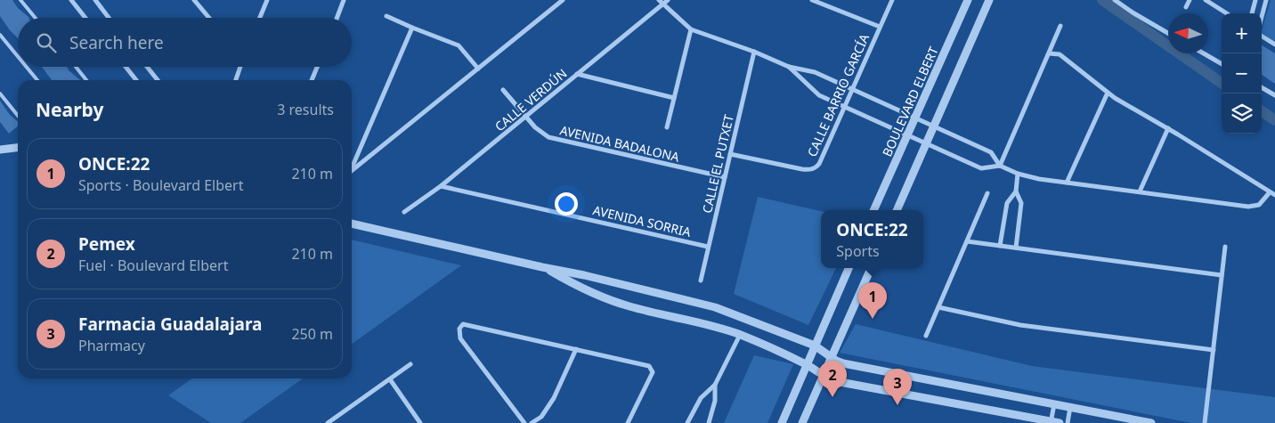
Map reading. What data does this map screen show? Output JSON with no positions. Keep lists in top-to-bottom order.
{
  "streets": {
    "street": [
      "CALLE BARRIO GARCÍA",
      "CALLE VERDÚN",
      "BOULEVARD ELBERT",
      "AVENIDA BADALONA",
      "CALLE EL PUTXET",
      "AVENIDA SORRIA"
    ]
  },
  "crossings": [
    ["CALLE BARRIO GARCÍA", "CALLE EL PUTXET"],
    ["CALLE VERDÚN", "AVENIDA BADALONA"],
    ["CALLE VERDÚN", "AVENIDA SORRIA"],
    ["AVENIDA BADALONA", "CALLE EL PUTXET"],
    ["CALLE EL PUTXET", "AVENIDA SORRIA"]
  ],
  "north": "left",
  "page": {
    "map_buttons": ["+", "−"],
    "search": "Search here",
    "heading": ["Nearby", "3 results"],
    "list": [
      {
        "mark": "1",
        "name": "ONCE:22",
        "note": "Sports · Boulevard Elbert",
        "value": "210 m"
      },
      {
        "mark": "2",
        "name": "Pemex",
        "note": "Fuel · Boulevard Elbert",
        "value": "210 m"
      },
      {
        "mark": "3",
        "name": "Farmacia Guadalajara",
        "note": "Pharmacy",
        "value": "250 m"
      }
    ],
    "popup": ["ONCE:22", "Sports"],
    "pins": ["1", "2", "3"]
  }
}
